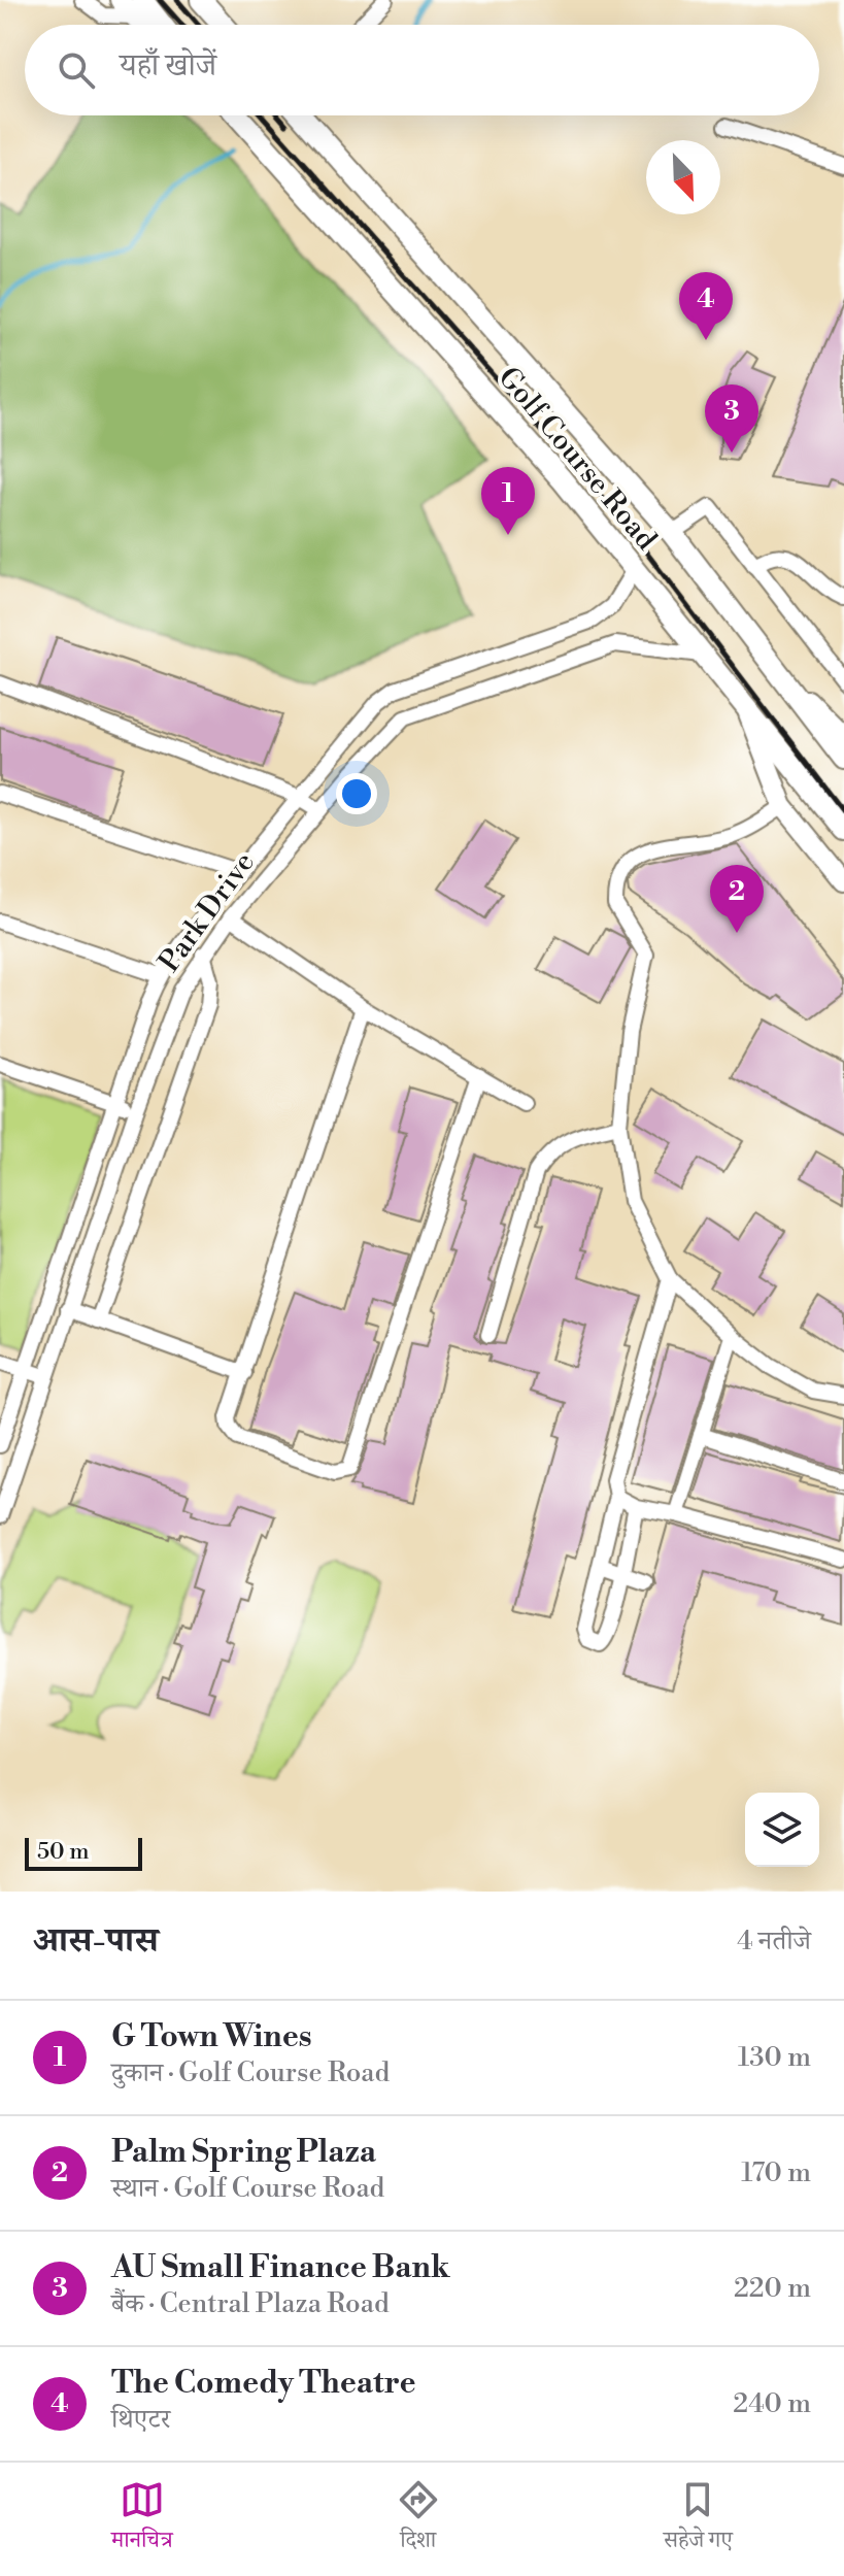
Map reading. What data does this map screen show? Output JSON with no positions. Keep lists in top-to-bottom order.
{
  "streets": {
    "main road": ["Golf Course Road"],
    "street": ["Park Drive"]
  },
  "crossings": [
    ["Golf Course Road", "Park Drive"]
  ],
  "scale_bar": "50 m",
  "north": "bottom right",
  "page": {
    "search": "यहाँ खोजें",
    "pins": [
      "4",
      "3",
      "1",
      "2"
    ],
    "scale": "50 m",
    "heading": ["आस-पास", "4 नतीजे"],
    "list": [
      {
        "mark": "1",
        "name": "G Town Wines",
        "note": "दुकान · Golf Course Road",
        "value": "130 m"
      },
      {
        "mark": "2",
        "name": "Palm Spring Plaza",
        "note": "स्थान · Golf Course Road",
        "value": "170 m"
      },
      {
        "mark": "3",
        "name": "AU Small Finance Bank",
        "note": "बैंक · Central Plaza Road",
        "value": "220 m"
      },
      {
        "mark": "4",
        "name": "The Comedy Theatre",
        "note": "थिएटर",
        "value": "240 m"
      }
    ],
    "nav": ["मानचित्र", "दिशा", "सहेजे गए"]
  }
}
